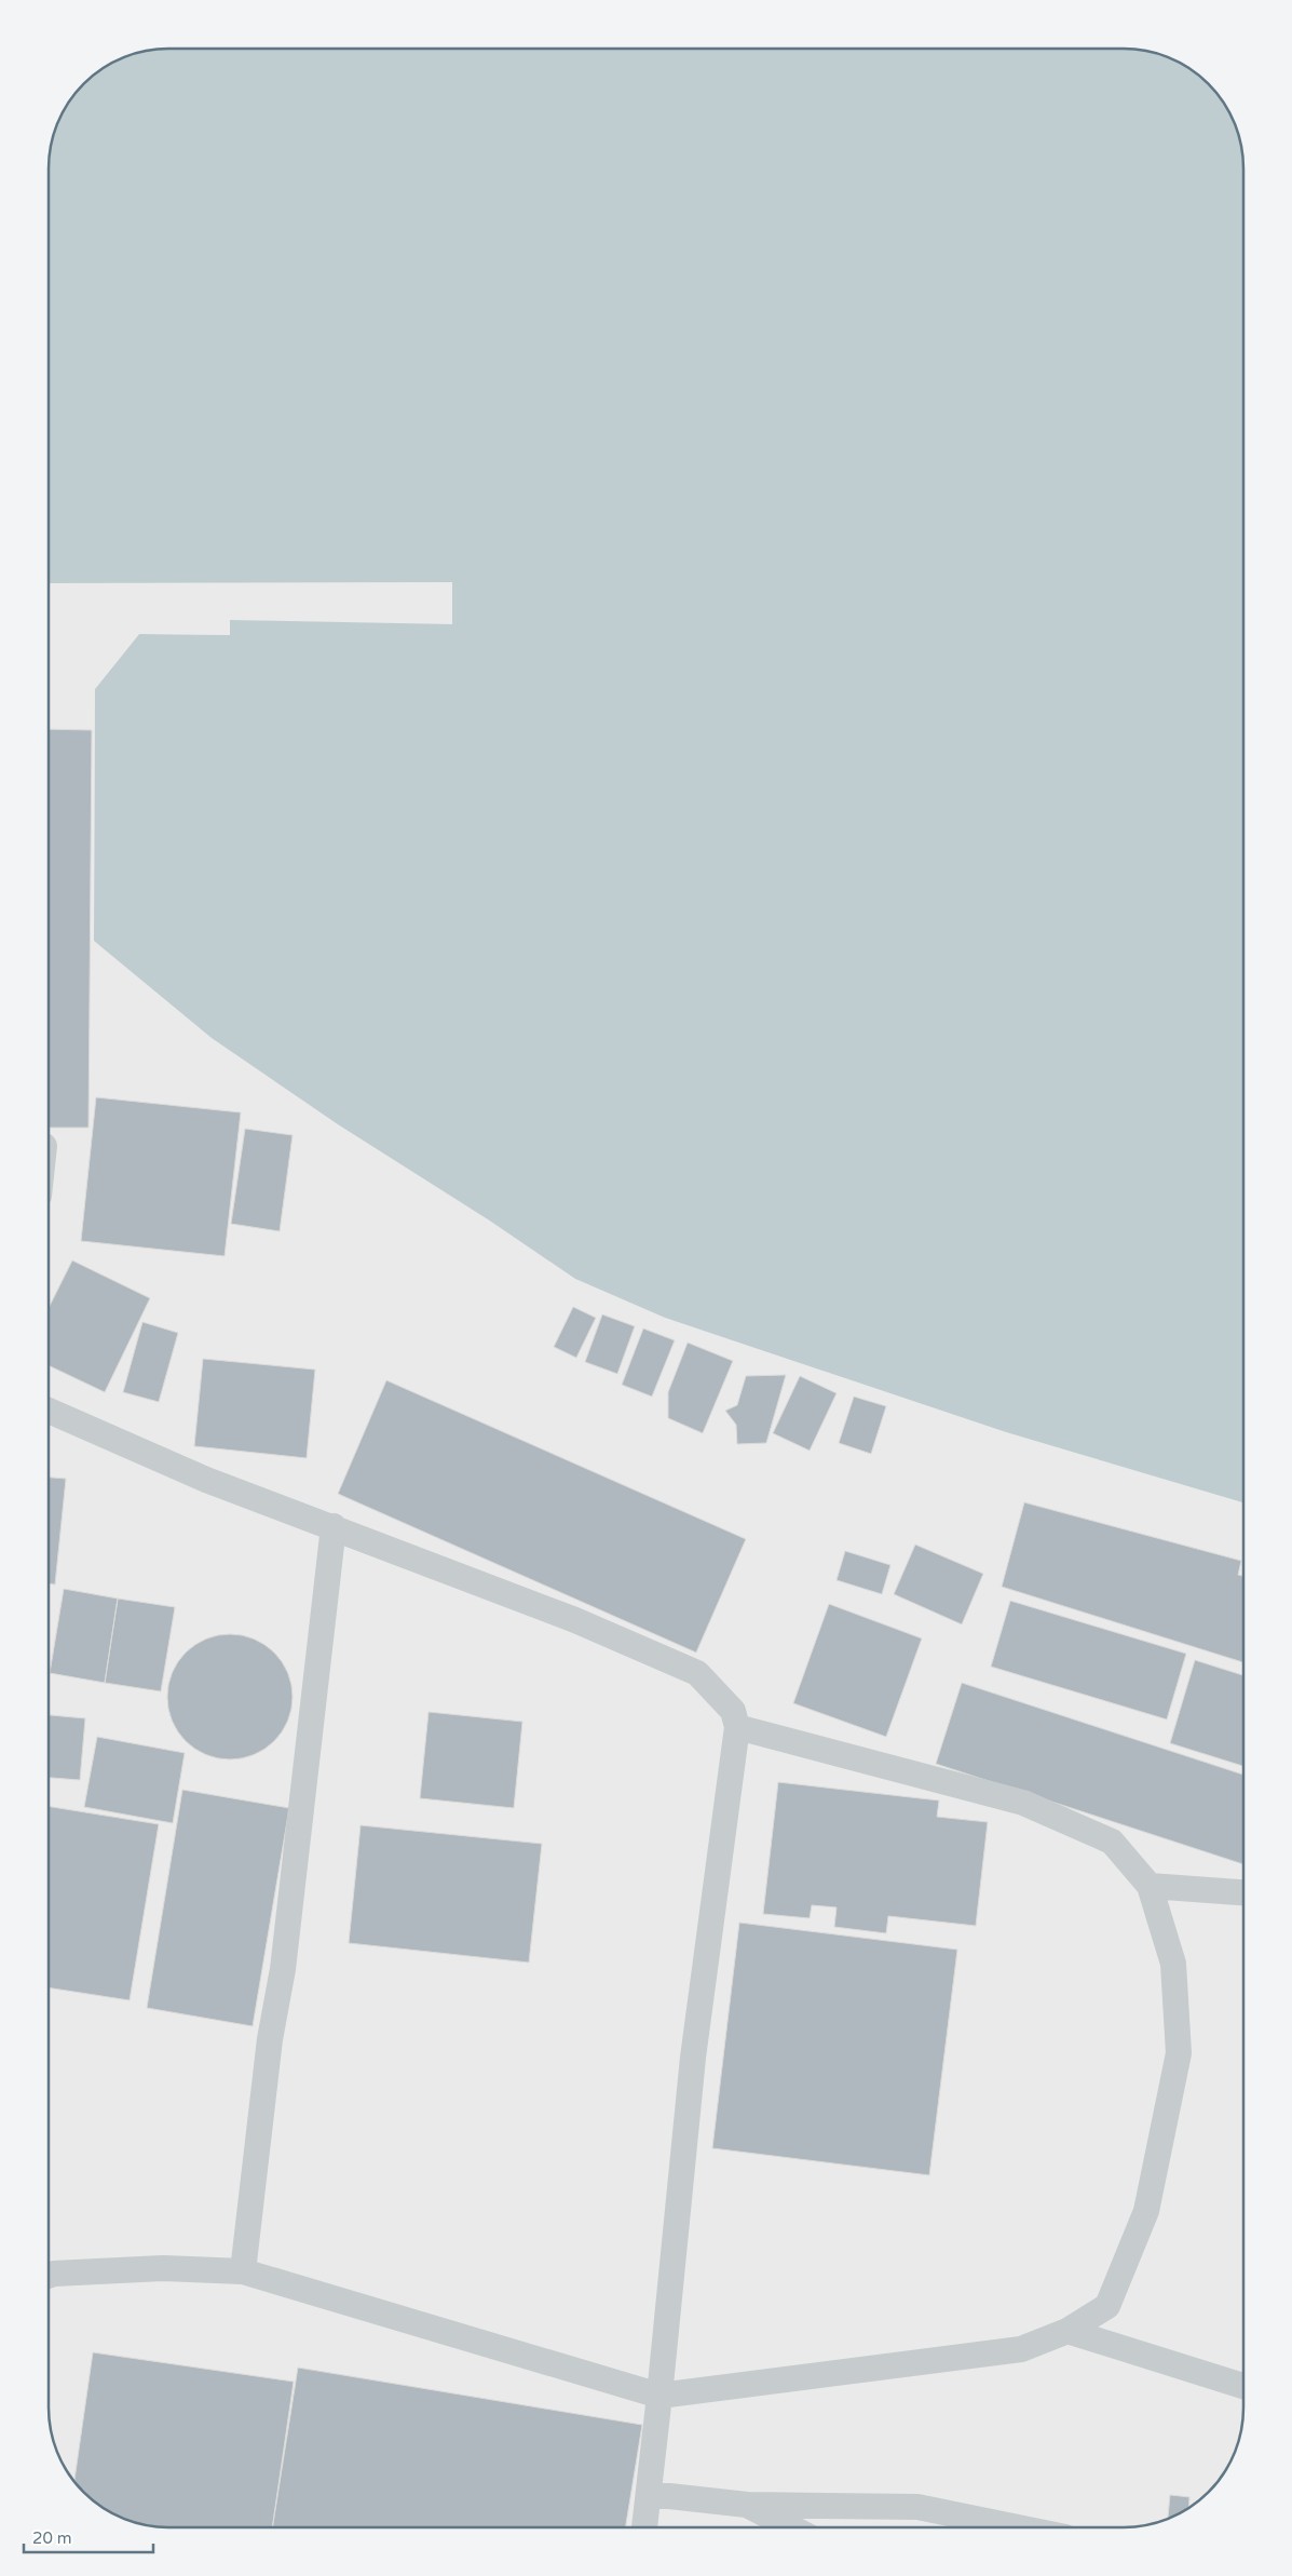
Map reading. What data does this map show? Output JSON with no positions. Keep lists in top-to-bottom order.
{
  "scale_bar": "20 m"
}
